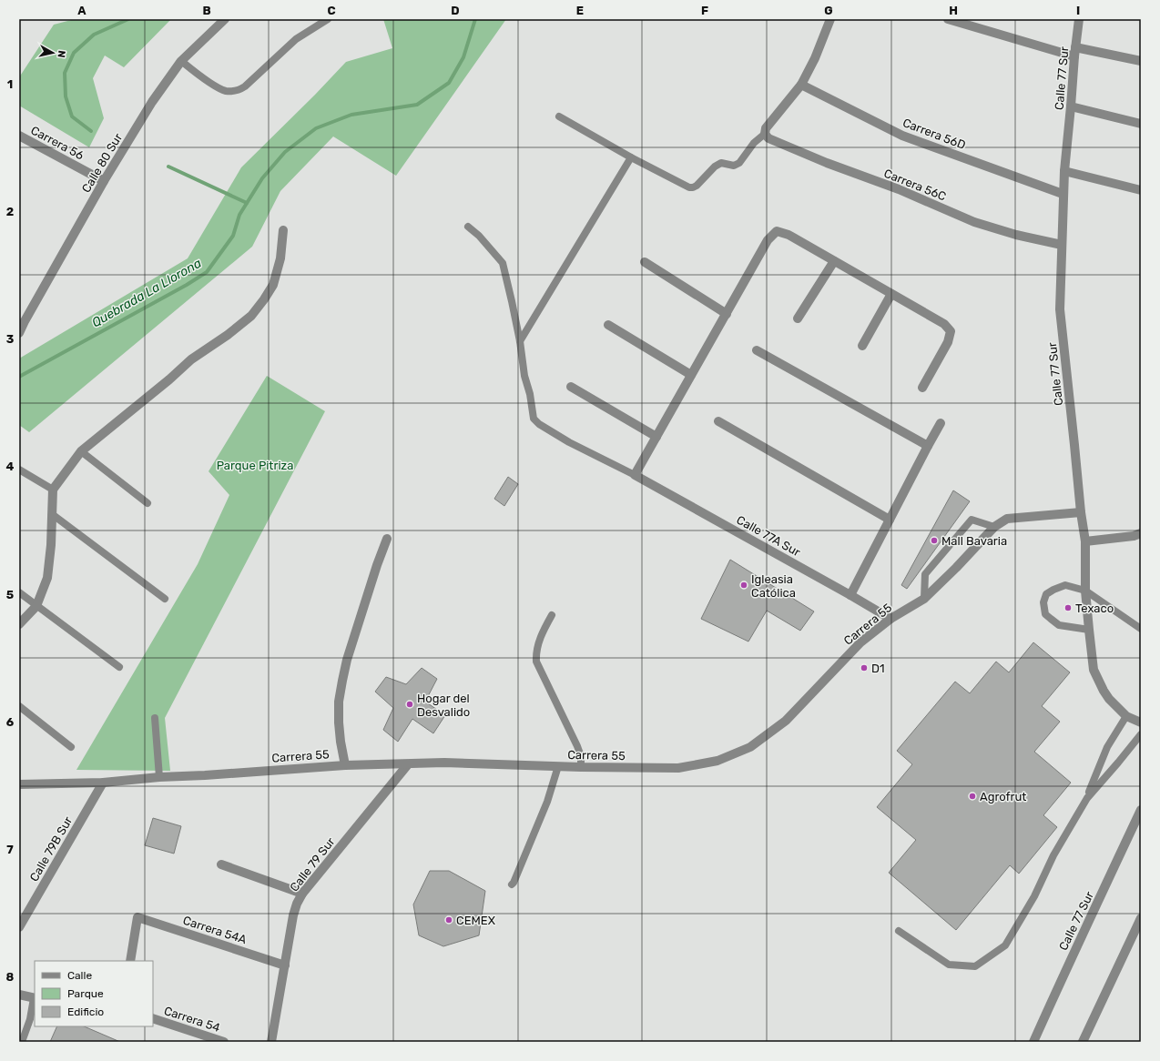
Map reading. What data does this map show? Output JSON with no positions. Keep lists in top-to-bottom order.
{
  "streets": {
    "street": [
      "Calle 77 Sur",
      "Carrera 56D",
      "Carrera 56",
      "Calle 80 Sur",
      "Carrera 56C",
      "Calle 77A Sur",
      "Carrera 55",
      "Calle 79B Sur",
      "Calle 79 Sur",
      "Carrera 54A",
      "Carrera 54"
    ]
  },
  "crossings": [
    ["Calle 77 Sur", "Carrera 56D"],
    ["Calle 77 Sur", "Carrera 56C"],
    ["Calle 77 Sur", "Carrera 55"],
    ["Carrera 56", "Calle 80 Sur"],
    ["Calle 77A Sur", "Carrera 55"],
    ["Carrera 55", "Calle 79B Sur"],
    ["Carrera 55", "Calle 79 Sur"],
    ["Calle 79 Sur", "Carrera 54A"]
  ],
  "water": ["Quebrada La Llorona"],
  "parks": ["Parque Pitriza"],
  "places": [
    "Mall Bavaria",
    "Igleasia Católica",
    "Texaco",
    "D1",
    "Hogar del Desvalido",
    "Agrofrut",
    "CEMEX"
  ],
  "legend": ["Calle", "Parque", "Edificio"],
  "north": "right",
  "grid": {
    "columns": [
      "A",
      "B",
      "C",
      "D",
      "E",
      "F",
      "G",
      "H",
      "I"
    ],
    "rows": [
      "1",
      "2",
      "3",
      "4",
      "5",
      "6",
      "7",
      "8"
    ]
  }
}
